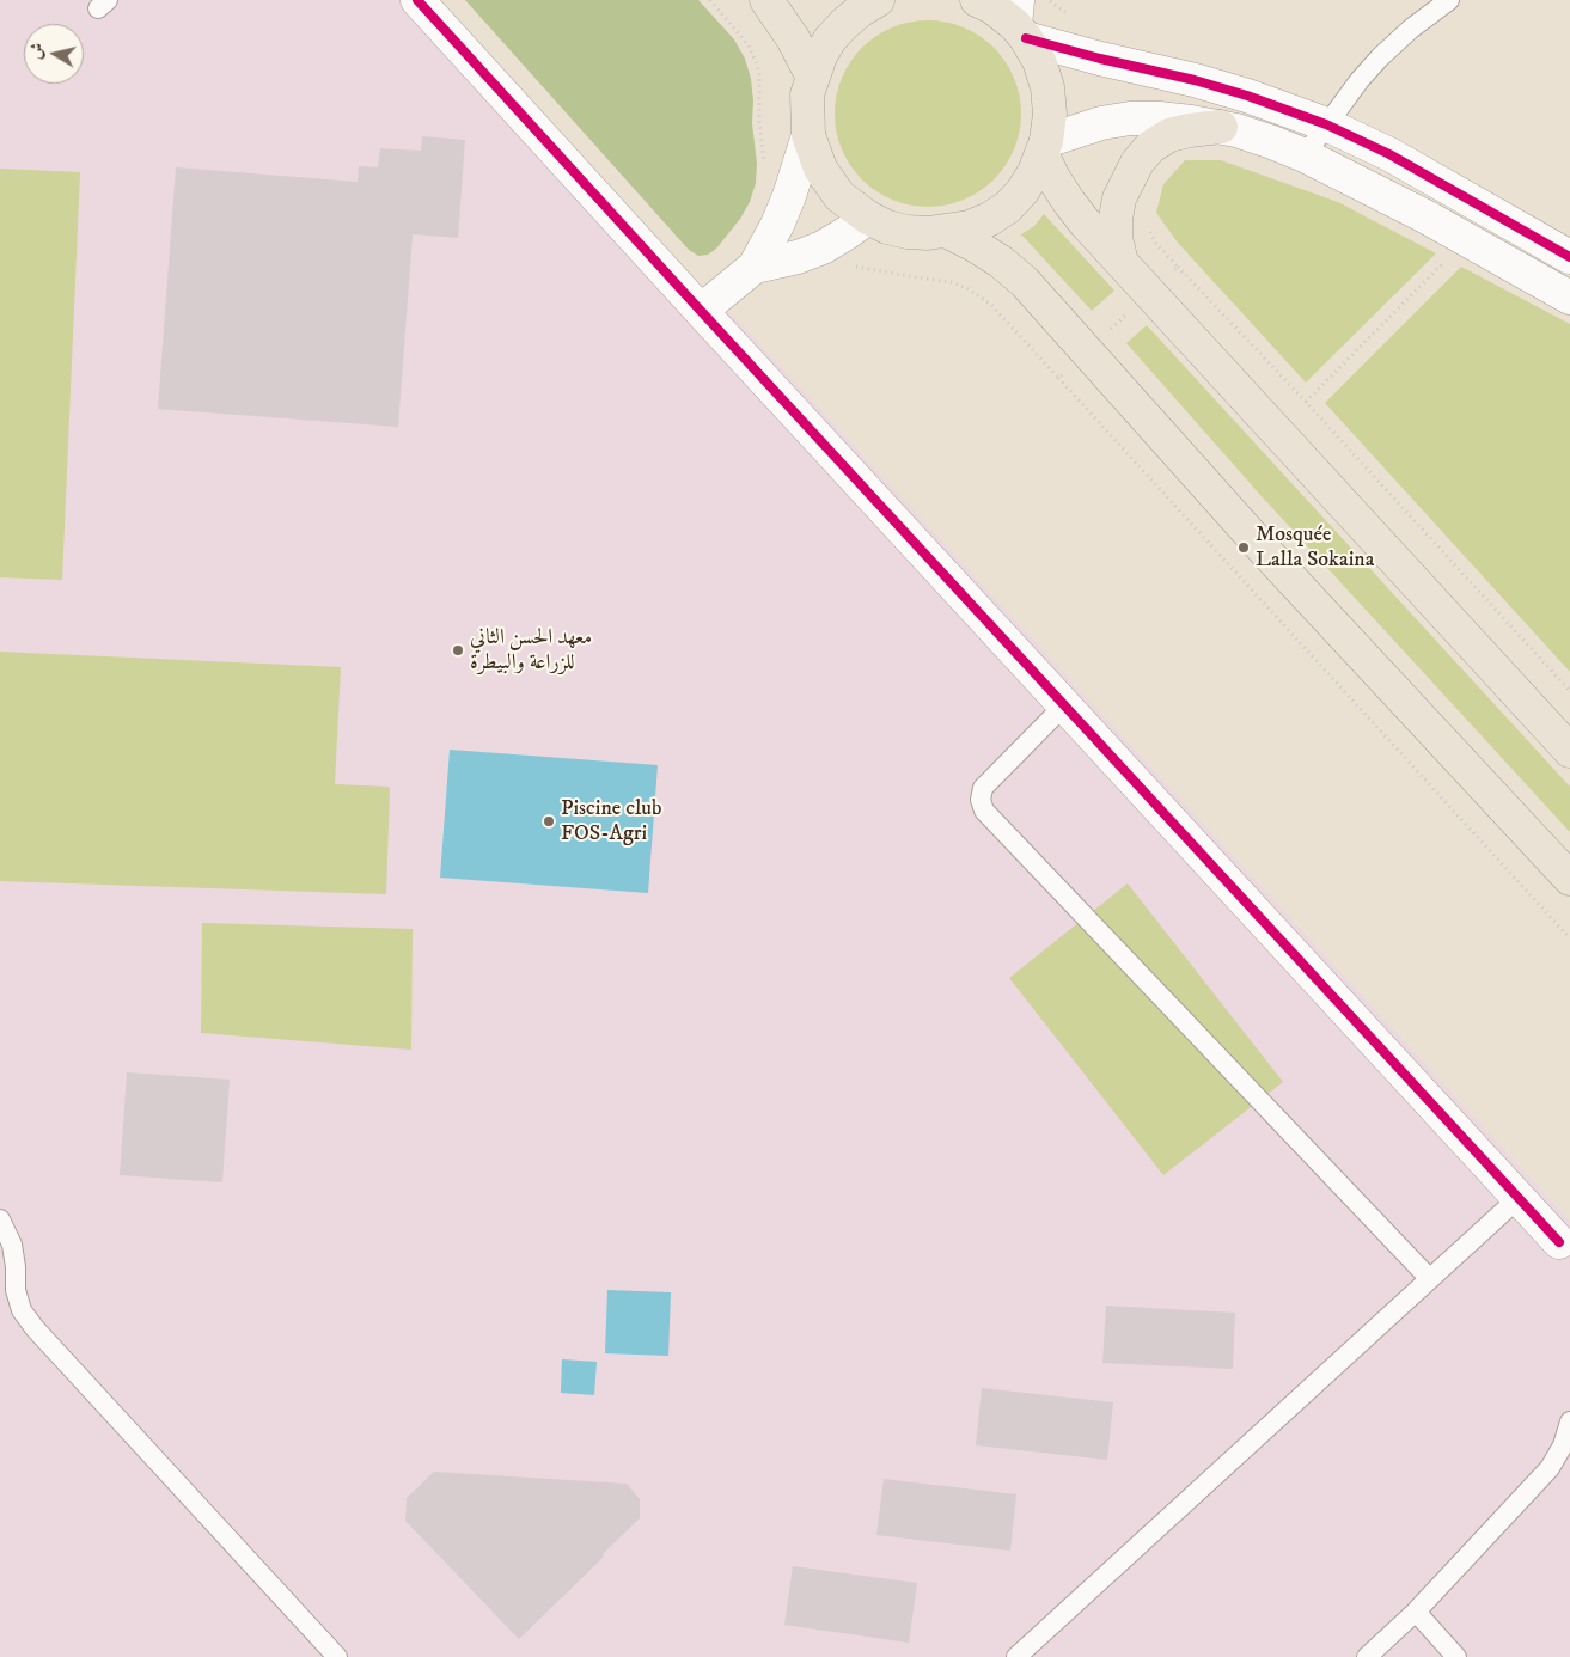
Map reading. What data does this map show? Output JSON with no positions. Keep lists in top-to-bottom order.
{
  "places": ["Mosquée Lalla Sokaina", "معهد الحسن الثاني للزراعة والبيطرة", "Piscine club FOS-Agri"],
  "north": "left"
}
